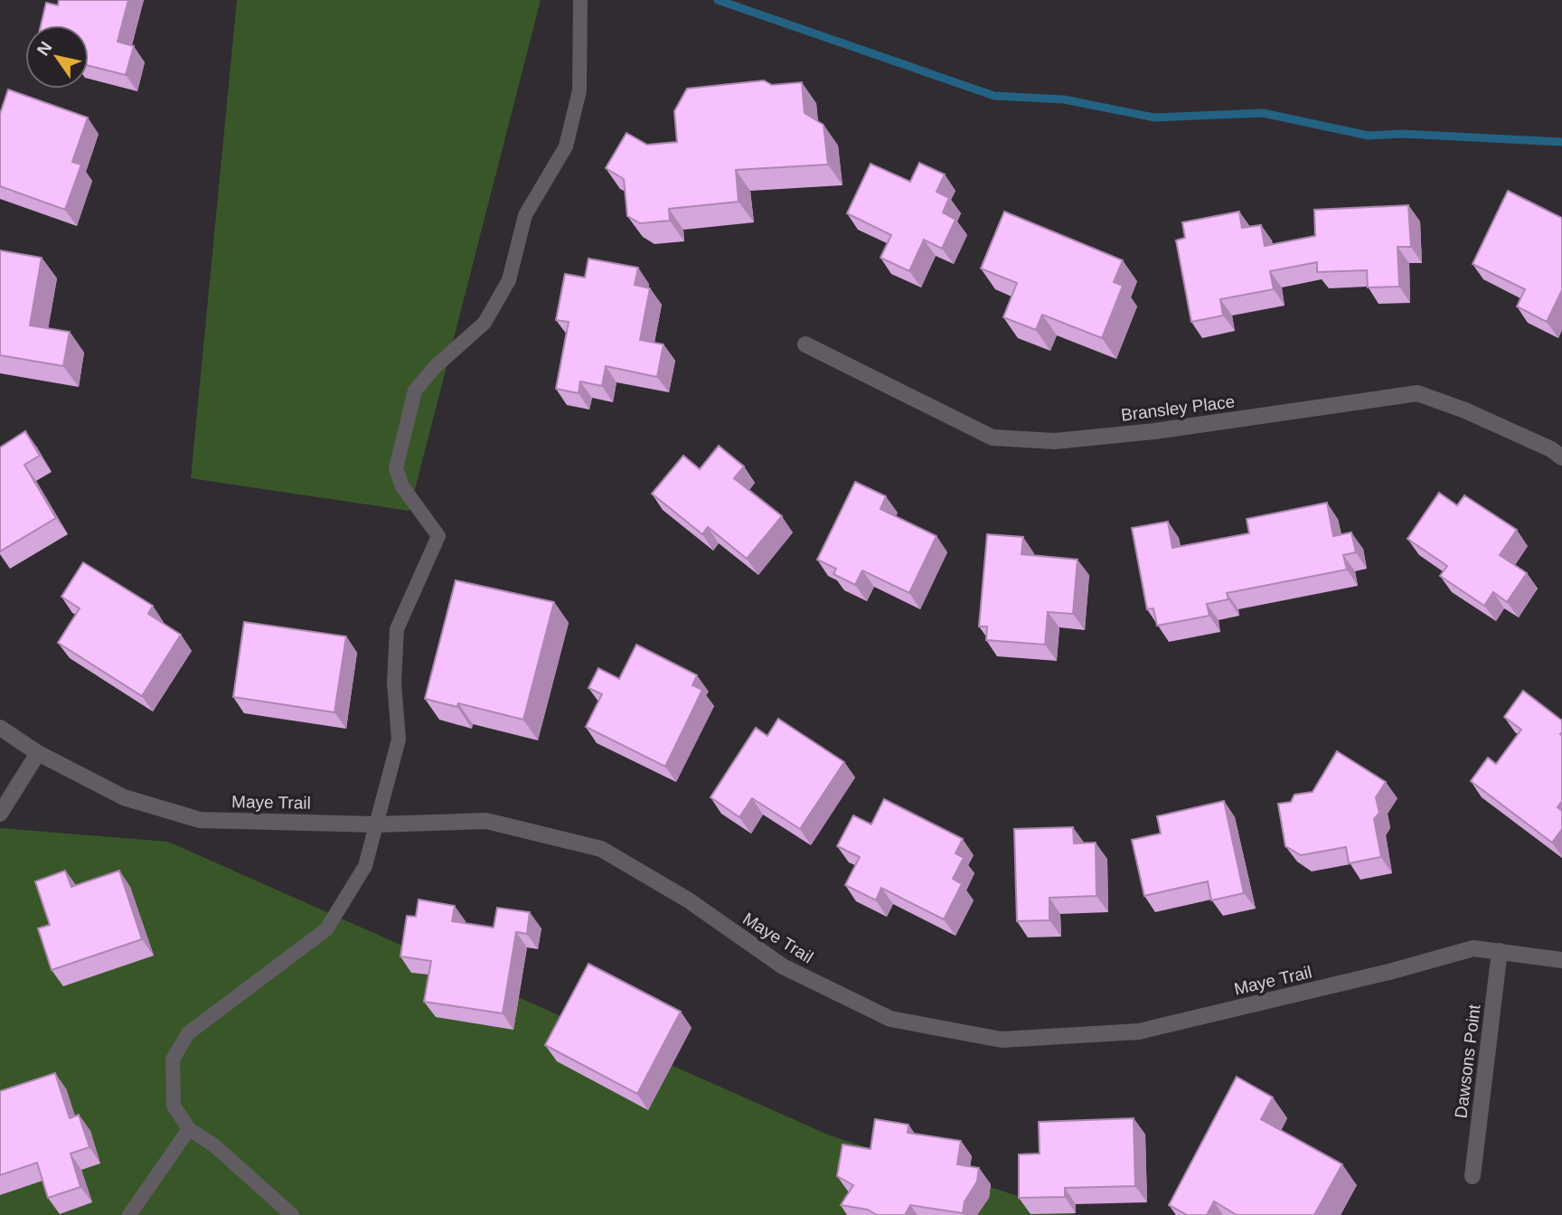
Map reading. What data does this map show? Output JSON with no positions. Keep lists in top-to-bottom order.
{
  "streets": {
    "street": ["Bransley Place", "Maye Trail", "Dawsons Point"]
  },
  "crossings": [
    ["Maye Trail", "Dawsons Point"]
  ],
  "north": "top left"
}
